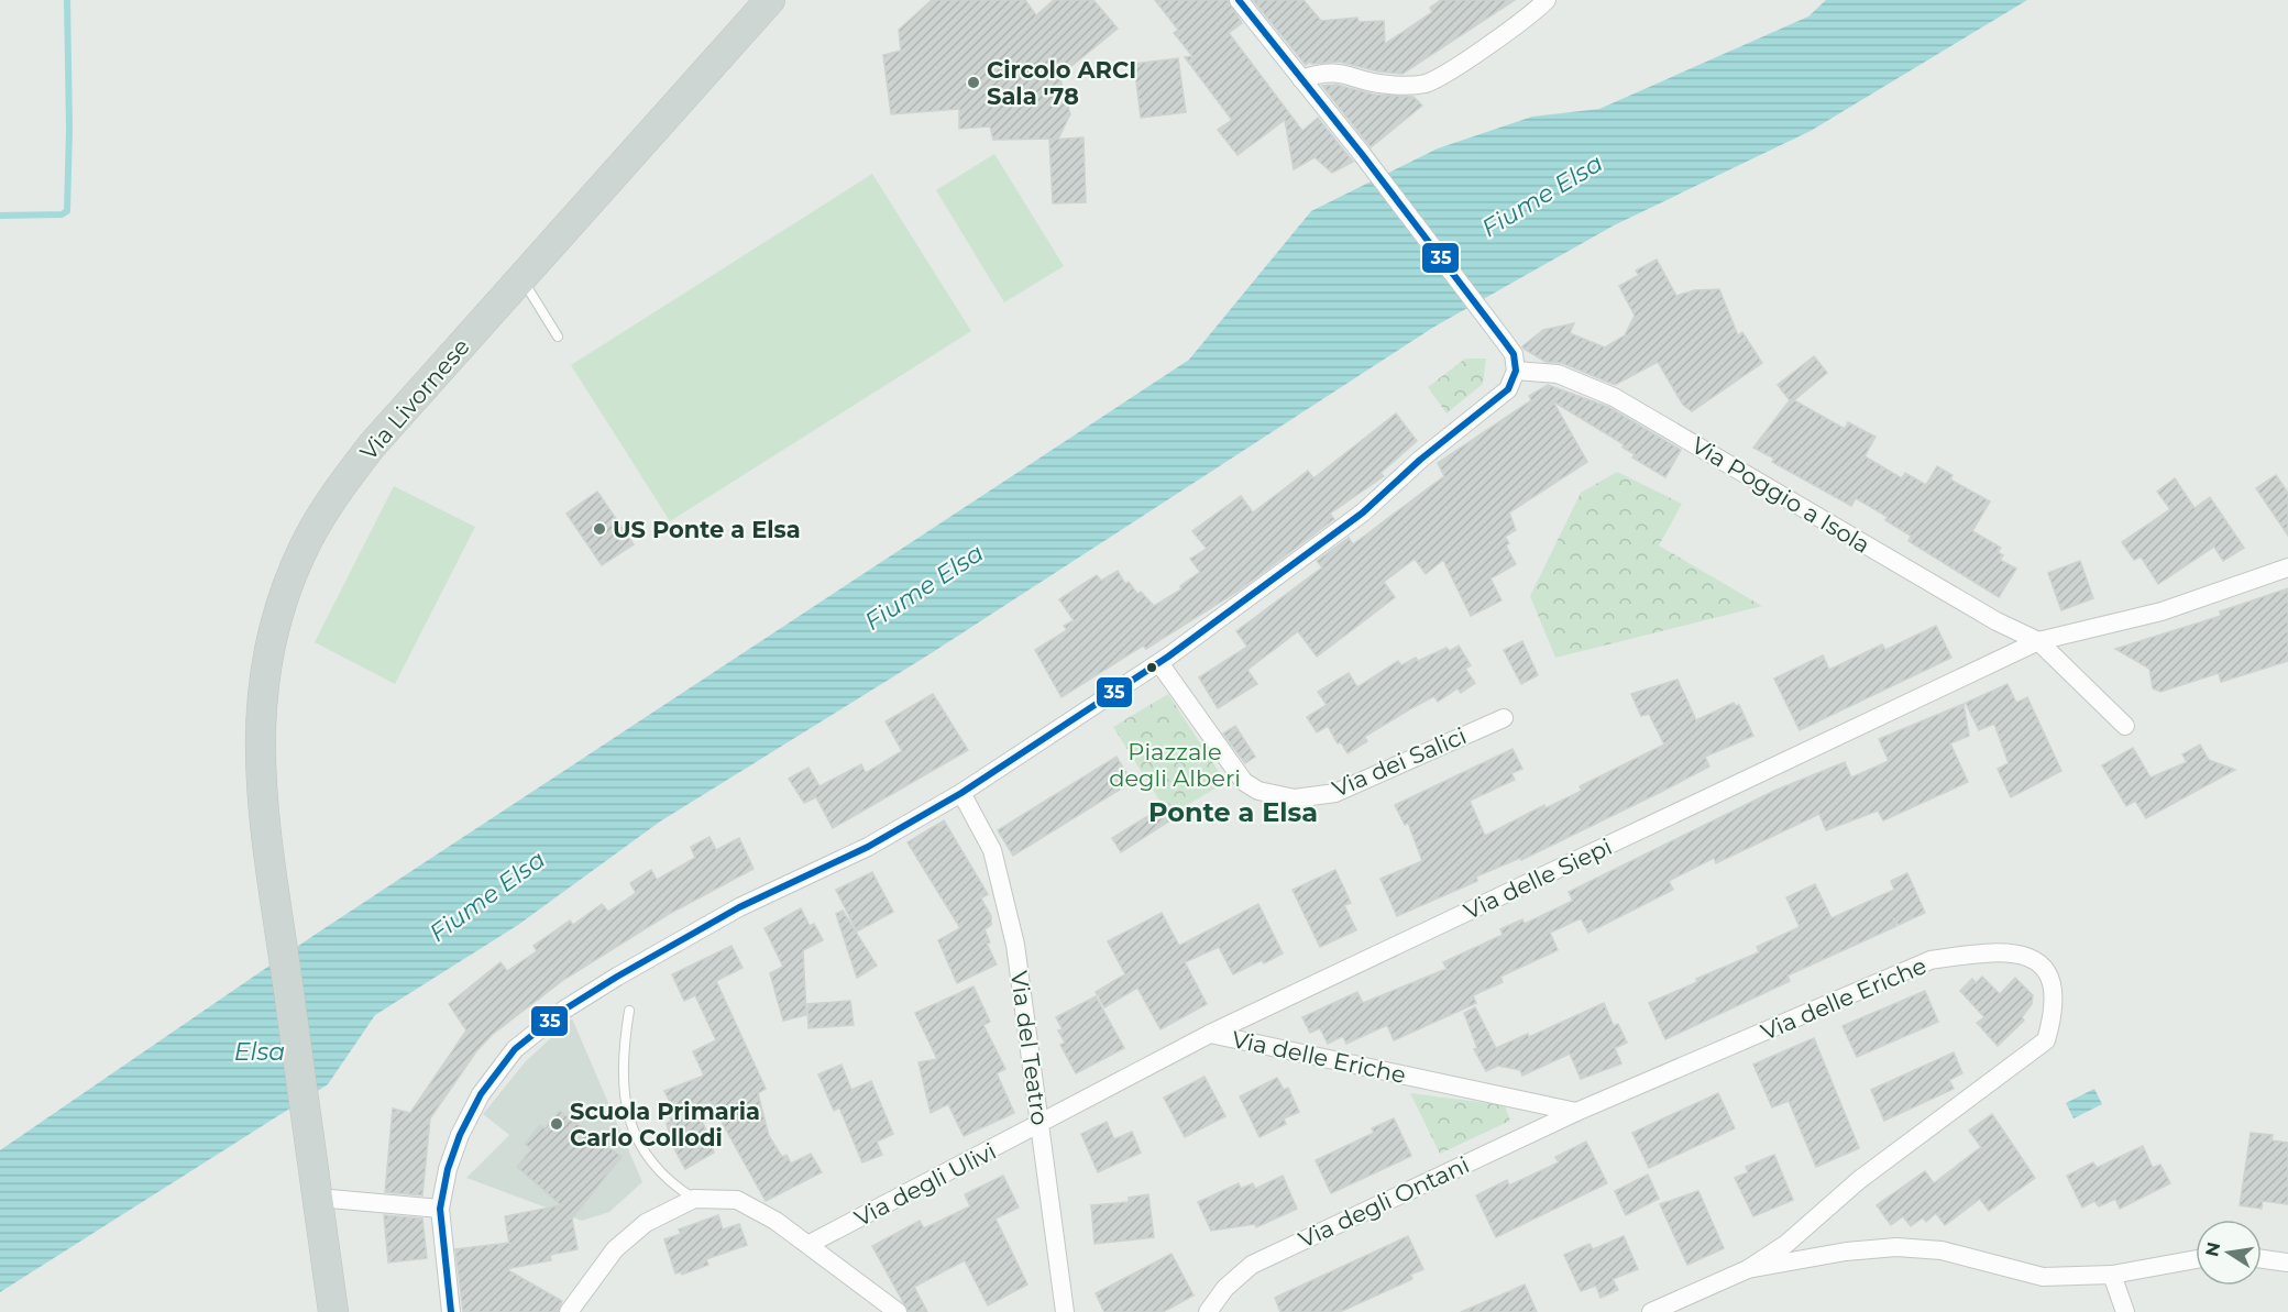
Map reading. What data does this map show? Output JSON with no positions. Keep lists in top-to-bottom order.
{
  "streets": {
    "main road": ["Via Livornese"],
    "street": [
      "Via Poggio a Isola",
      "Via dei Salici",
      "Via delle Siepi",
      "Via delle Eriche",
      "Via del Teatro",
      "Via degli Ulivi",
      "Via degli Ontani"
    ]
  },
  "crossings": [
    ["Via Poggio a Isola", "Via delle Siepi"],
    ["Via delle Siepi", "Via delle Eriche"],
    ["Via delle Siepi", "Via del Teatro"],
    ["Via delle Siepi", "Via degli Ulivi"],
    ["Via delle Eriche", "Via degli Ontani"],
    ["Via del Teatro", "Via degli Ulivi"]
  ],
  "districts": ["Ponte a Elsa"],
  "water": ["Fiume Elsa", "Elsa"],
  "parks": ["Piazzale degli Alberi"],
  "places": ["Circolo ARCI Sala '78", "US Ponte a Elsa", "Scuola Primaria Carlo Collodi"],
  "lines": ["transit line 35"],
  "north": "left"
}
